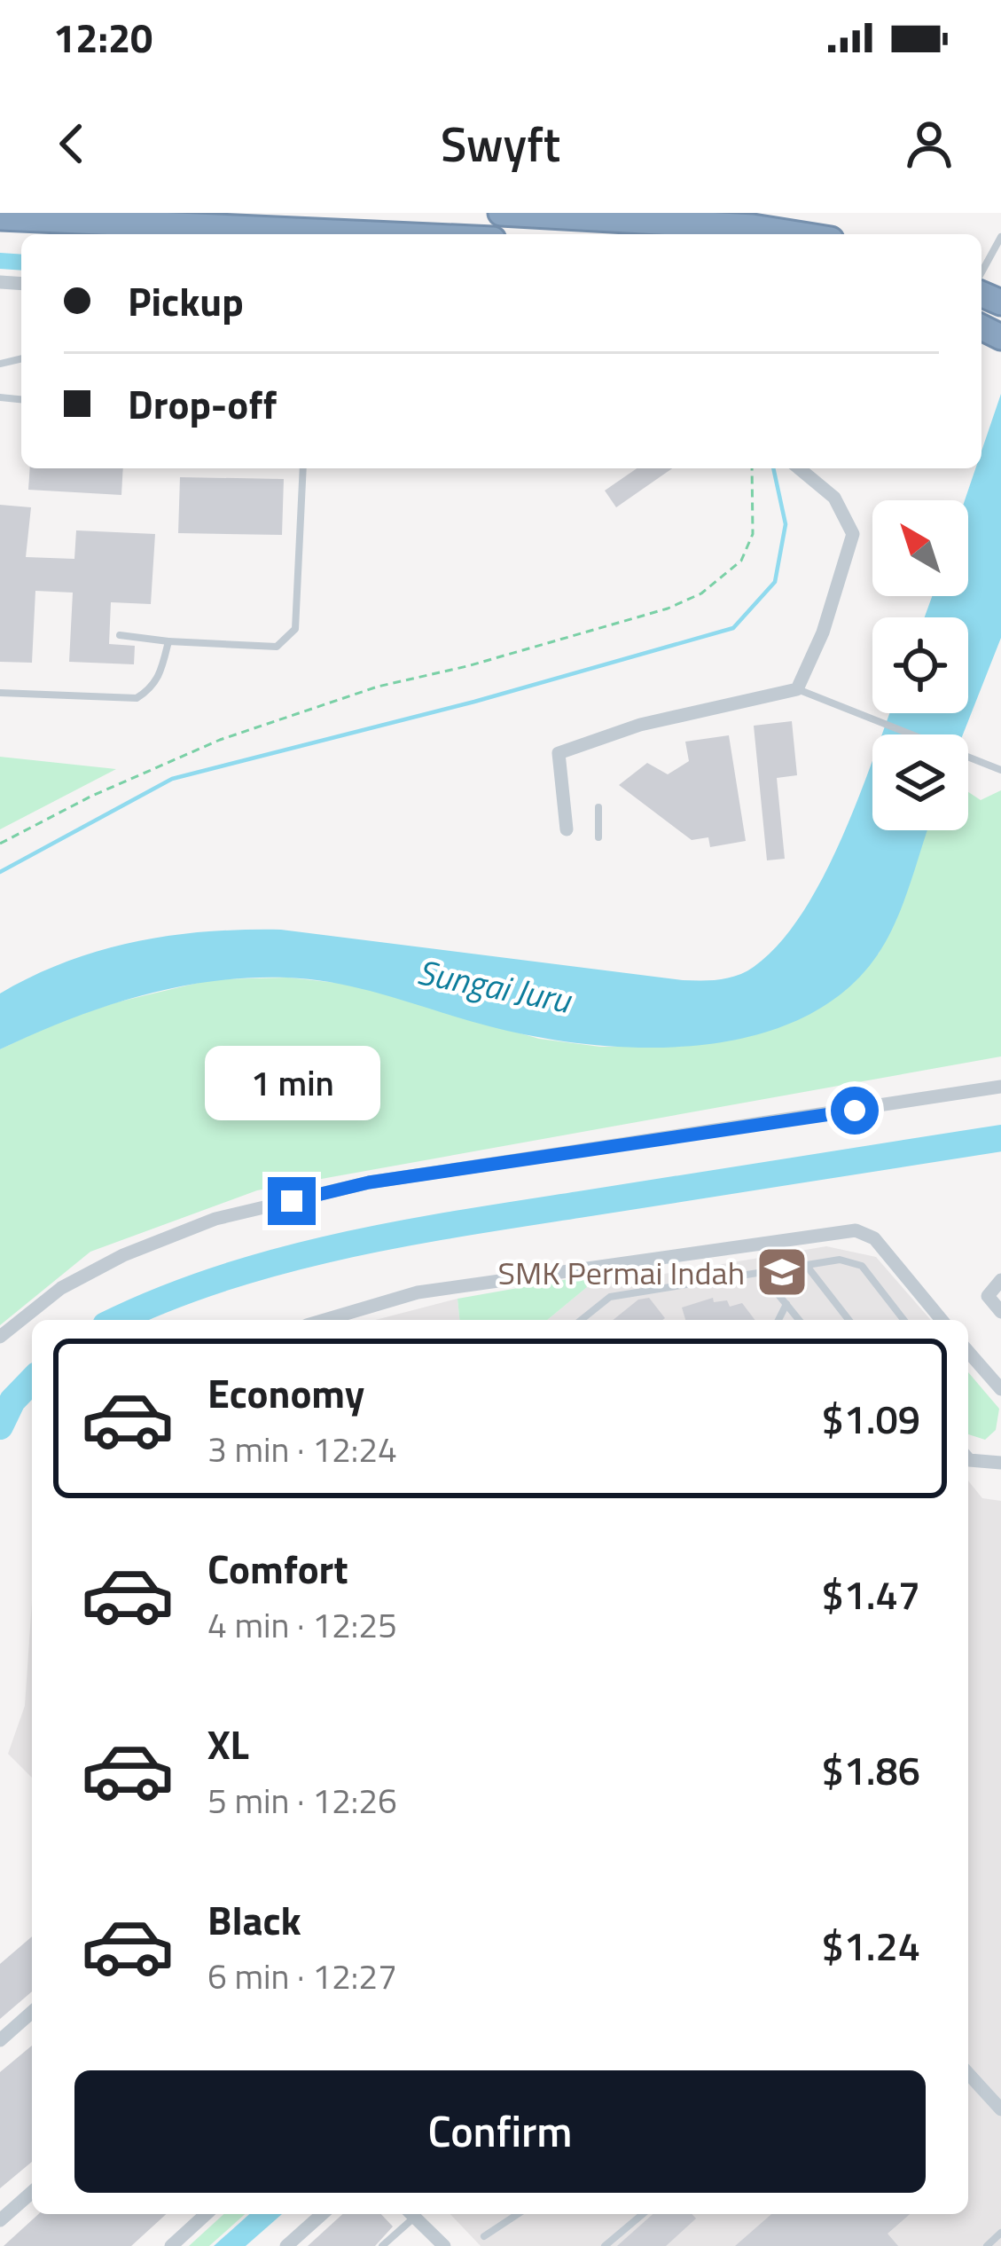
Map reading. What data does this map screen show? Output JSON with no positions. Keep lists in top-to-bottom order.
{
  "water": ["Sungai Juru"],
  "places": {
    "school or university": ["SMK Permai Indah"]
  },
  "north": "top left",
  "page": {
    "status": "12:20",
    "header": "Swyft",
    "banner": ["Pickup", "Drop-off"],
    "bubble": "1 min",
    "list": [
      {
        "name": "Economy",
        "note": "3 min · 12:24",
        "value": "$1.09"
      },
      {
        "name": "Comfort",
        "note": "4 min · 12:25",
        "value": "$1.47"
      },
      {
        "name": "XL",
        "note": "5 min · 12:26",
        "value": "$1.86"
      },
      {
        "name": "Black",
        "note": "6 min · 12:27",
        "value": "$1.24"
      }
    ],
    "buttons": "Confirm"
  }
}
